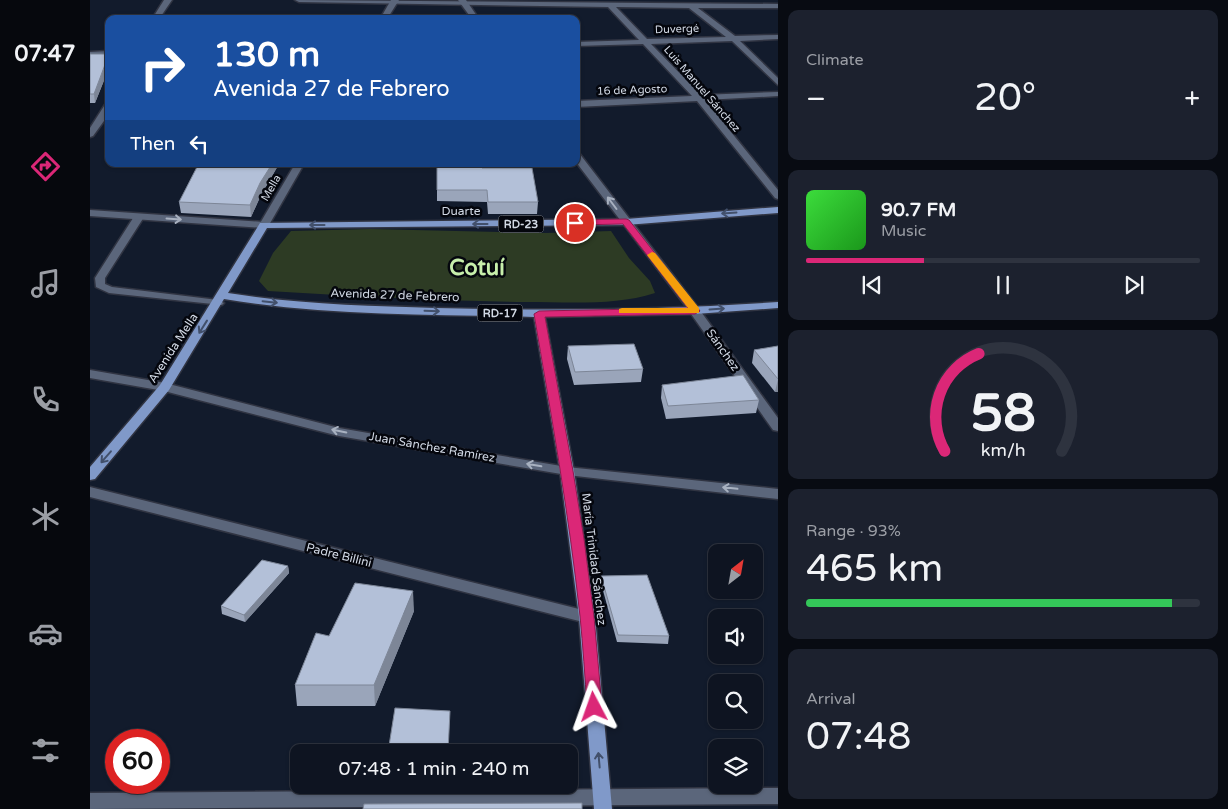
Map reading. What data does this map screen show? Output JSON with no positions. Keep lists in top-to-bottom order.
{
  "streets": {
    "main road": [
      "Duarte",
      "RD-23",
      "Avenida 27 de Febrero",
      "RD-17",
      "Avenida Mella",
      "María Trinidad Sánchez"
    ],
    "street": [
      "Duvergé",
      "Luis Manuel Sánchez",
      "16 de Agosto",
      "Mella",
      "Sánchez",
      "Juan Sánchez Ramírez",
      "Padre Billini"
    ]
  },
  "crossings": [
    ["Duvergé", "Luis Manuel Sánchez"],
    ["Luis Manuel Sánchez", "16 de Agosto"],
    ["Mella", "Duarte"],
    ["Mella", "Avenida Mella"],
    ["Duarte", "Avenida Mella"],
    ["Duarte", "Sánchez"],
    ["Avenida 27 de Febrero", "Avenida Mella"],
    ["Avenida 27 de Febrero", "Sánchez"],
    ["Avenida 27 de Febrero", "María Trinidad Sánchez"],
    ["Avenida Mella", "Juan Sánchez Ramírez"],
    ["Juan Sánchez Ramírez", "María Trinidad Sánchez"],
    ["Padre Billini", "María Trinidad Sánchez"]
  ],
  "one_way": [
    "Duarte",
    "Avenida 27 de Febrero",
    "Avenida Mella",
    "Juan Sánchez Ramírez",
    "María Trinidad Sánchez"
  ],
  "districts": ["Cotuí"],
  "north": "top right",
  "page": {
    "tabs": "07:47",
    "tile": [
      "Climate",
      ["Range · 93%", "465 km"],
      ["Arrival", "07:48"]
    ],
    "turn": ["130 m", "Avenida 27 de Febrero"],
    "heat": ["−", "20°", "+"],
    "then": "Then",
    "song": ["90.7 FM", "Music"],
    "limit": "60",
    "trip": "07:48 · 1 min · 240 m",
    "gauge": ["58", "km/h"]
  }
}
